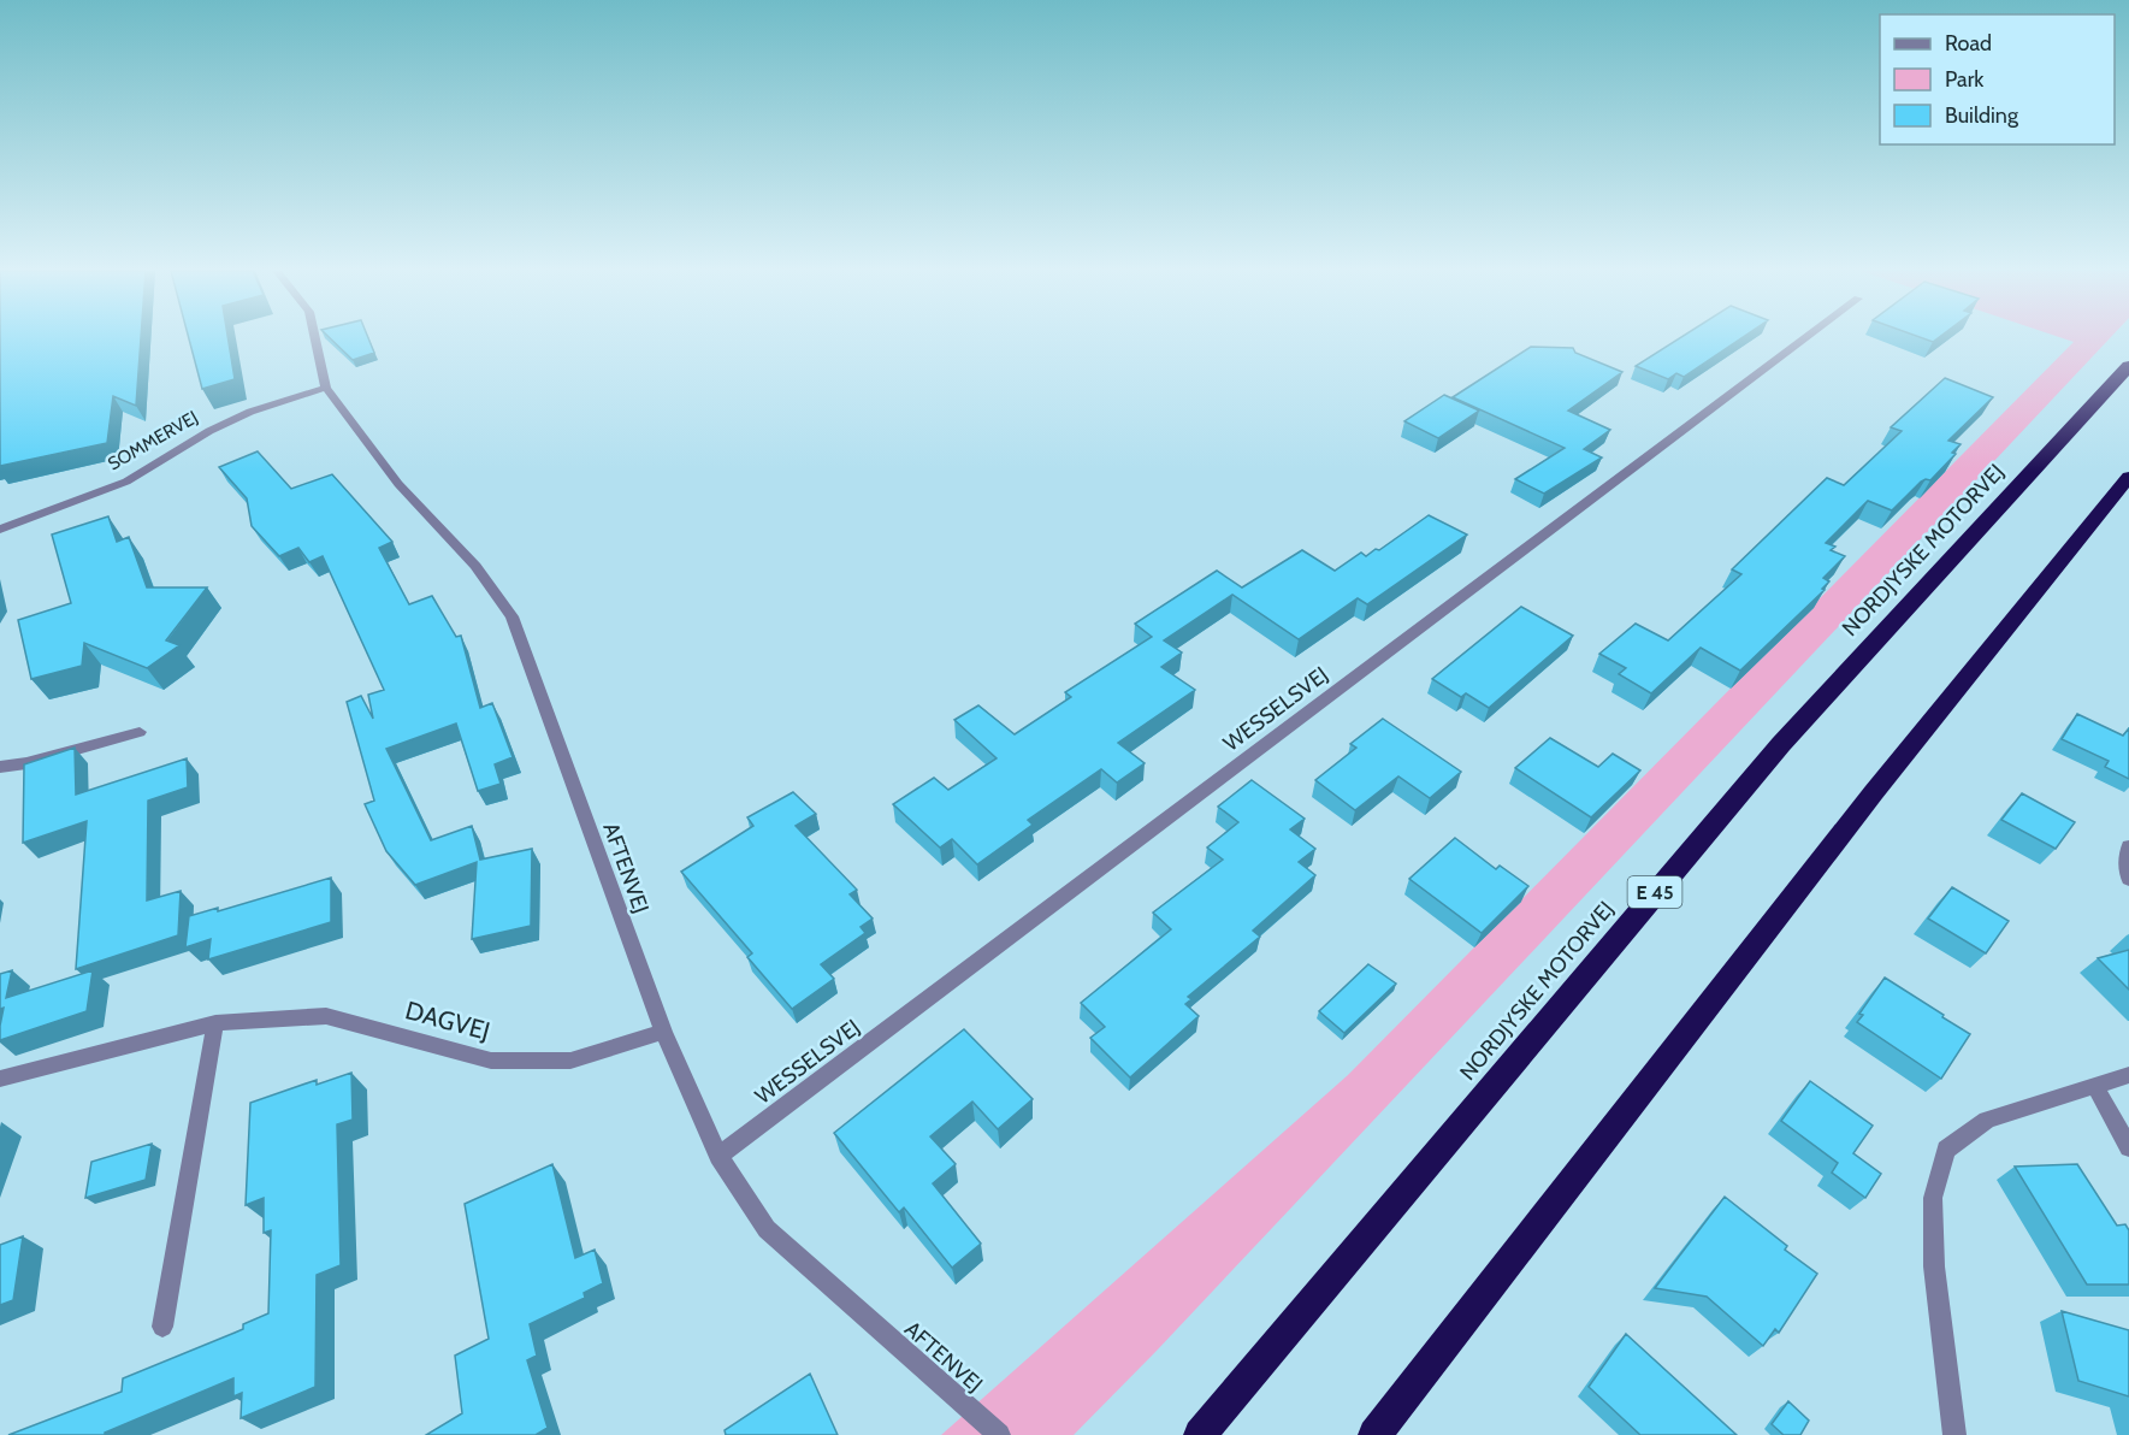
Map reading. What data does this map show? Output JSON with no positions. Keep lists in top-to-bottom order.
{
  "streets": {
    "highway": ["NORDJYSKE MOTORVEJ", "E 45"],
    "street": [
      "SOMMERVEJ",
      "WESSELSVEJ",
      "AFTENVEJ",
      "DAGVEJ"
    ]
  },
  "crossings": [
    ["SOMMERVEJ", "AFTENVEJ"],
    ["WESSELSVEJ", "AFTENVEJ"],
    ["AFTENVEJ", "DAGVEJ"]
  ],
  "legend": ["Road", "Park", "Building"]
}
